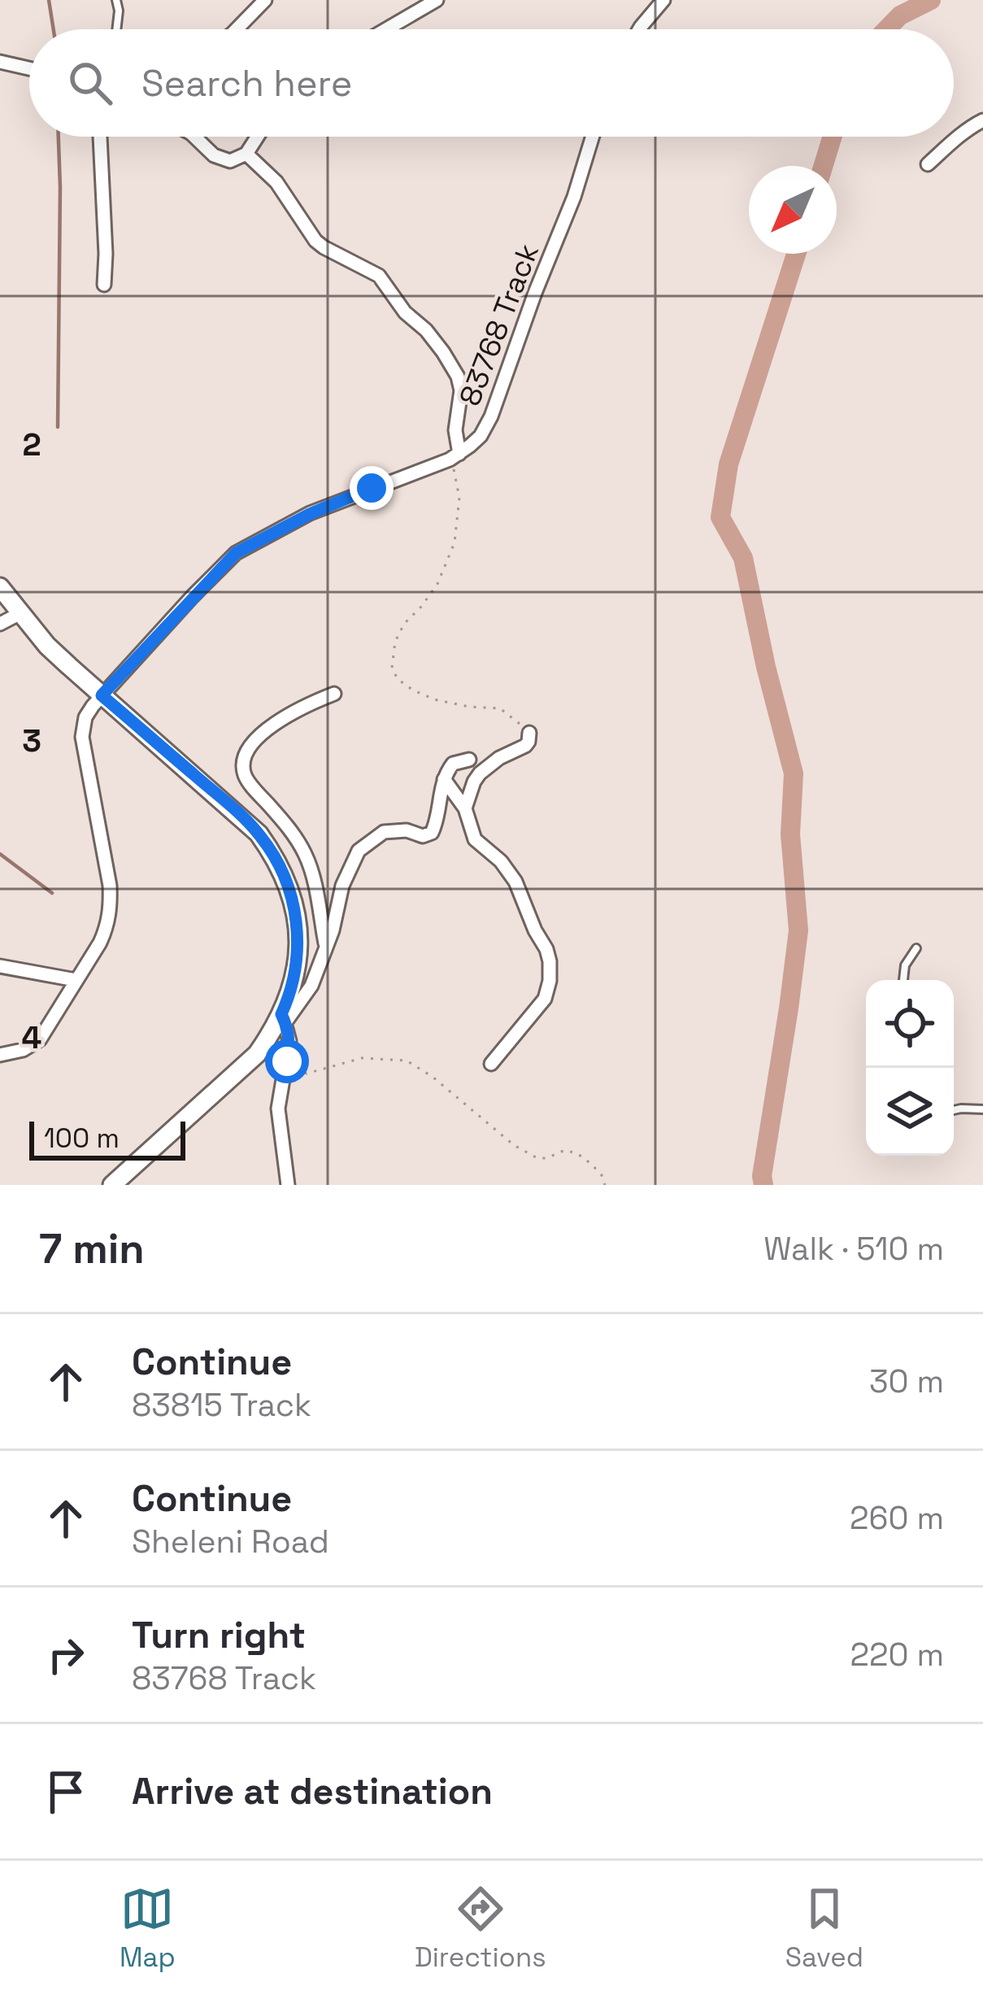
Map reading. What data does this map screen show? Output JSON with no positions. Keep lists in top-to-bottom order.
{
  "streets": {
    "street": ["83768 Track"]
  },
  "scale_bar": "100 m",
  "north": "bottom left",
  "page": {
    "search": "Search here",
    "scale": "100 m",
    "heading": ["7 min", "Walk · 510 m"],
    "list": [
      ["Continue", "83815 Track", "30 m"],
      ["Continue", "Sheleni Road", "260 m"],
      ["Turn right", "83768 Track", "220 m"],
      "Arrive at destination"
    ],
    "nav": ["Map", "Directions", "Saved"]
  },
  "grid": {
    "rows": ["2", "3", "4"]
  }
}
